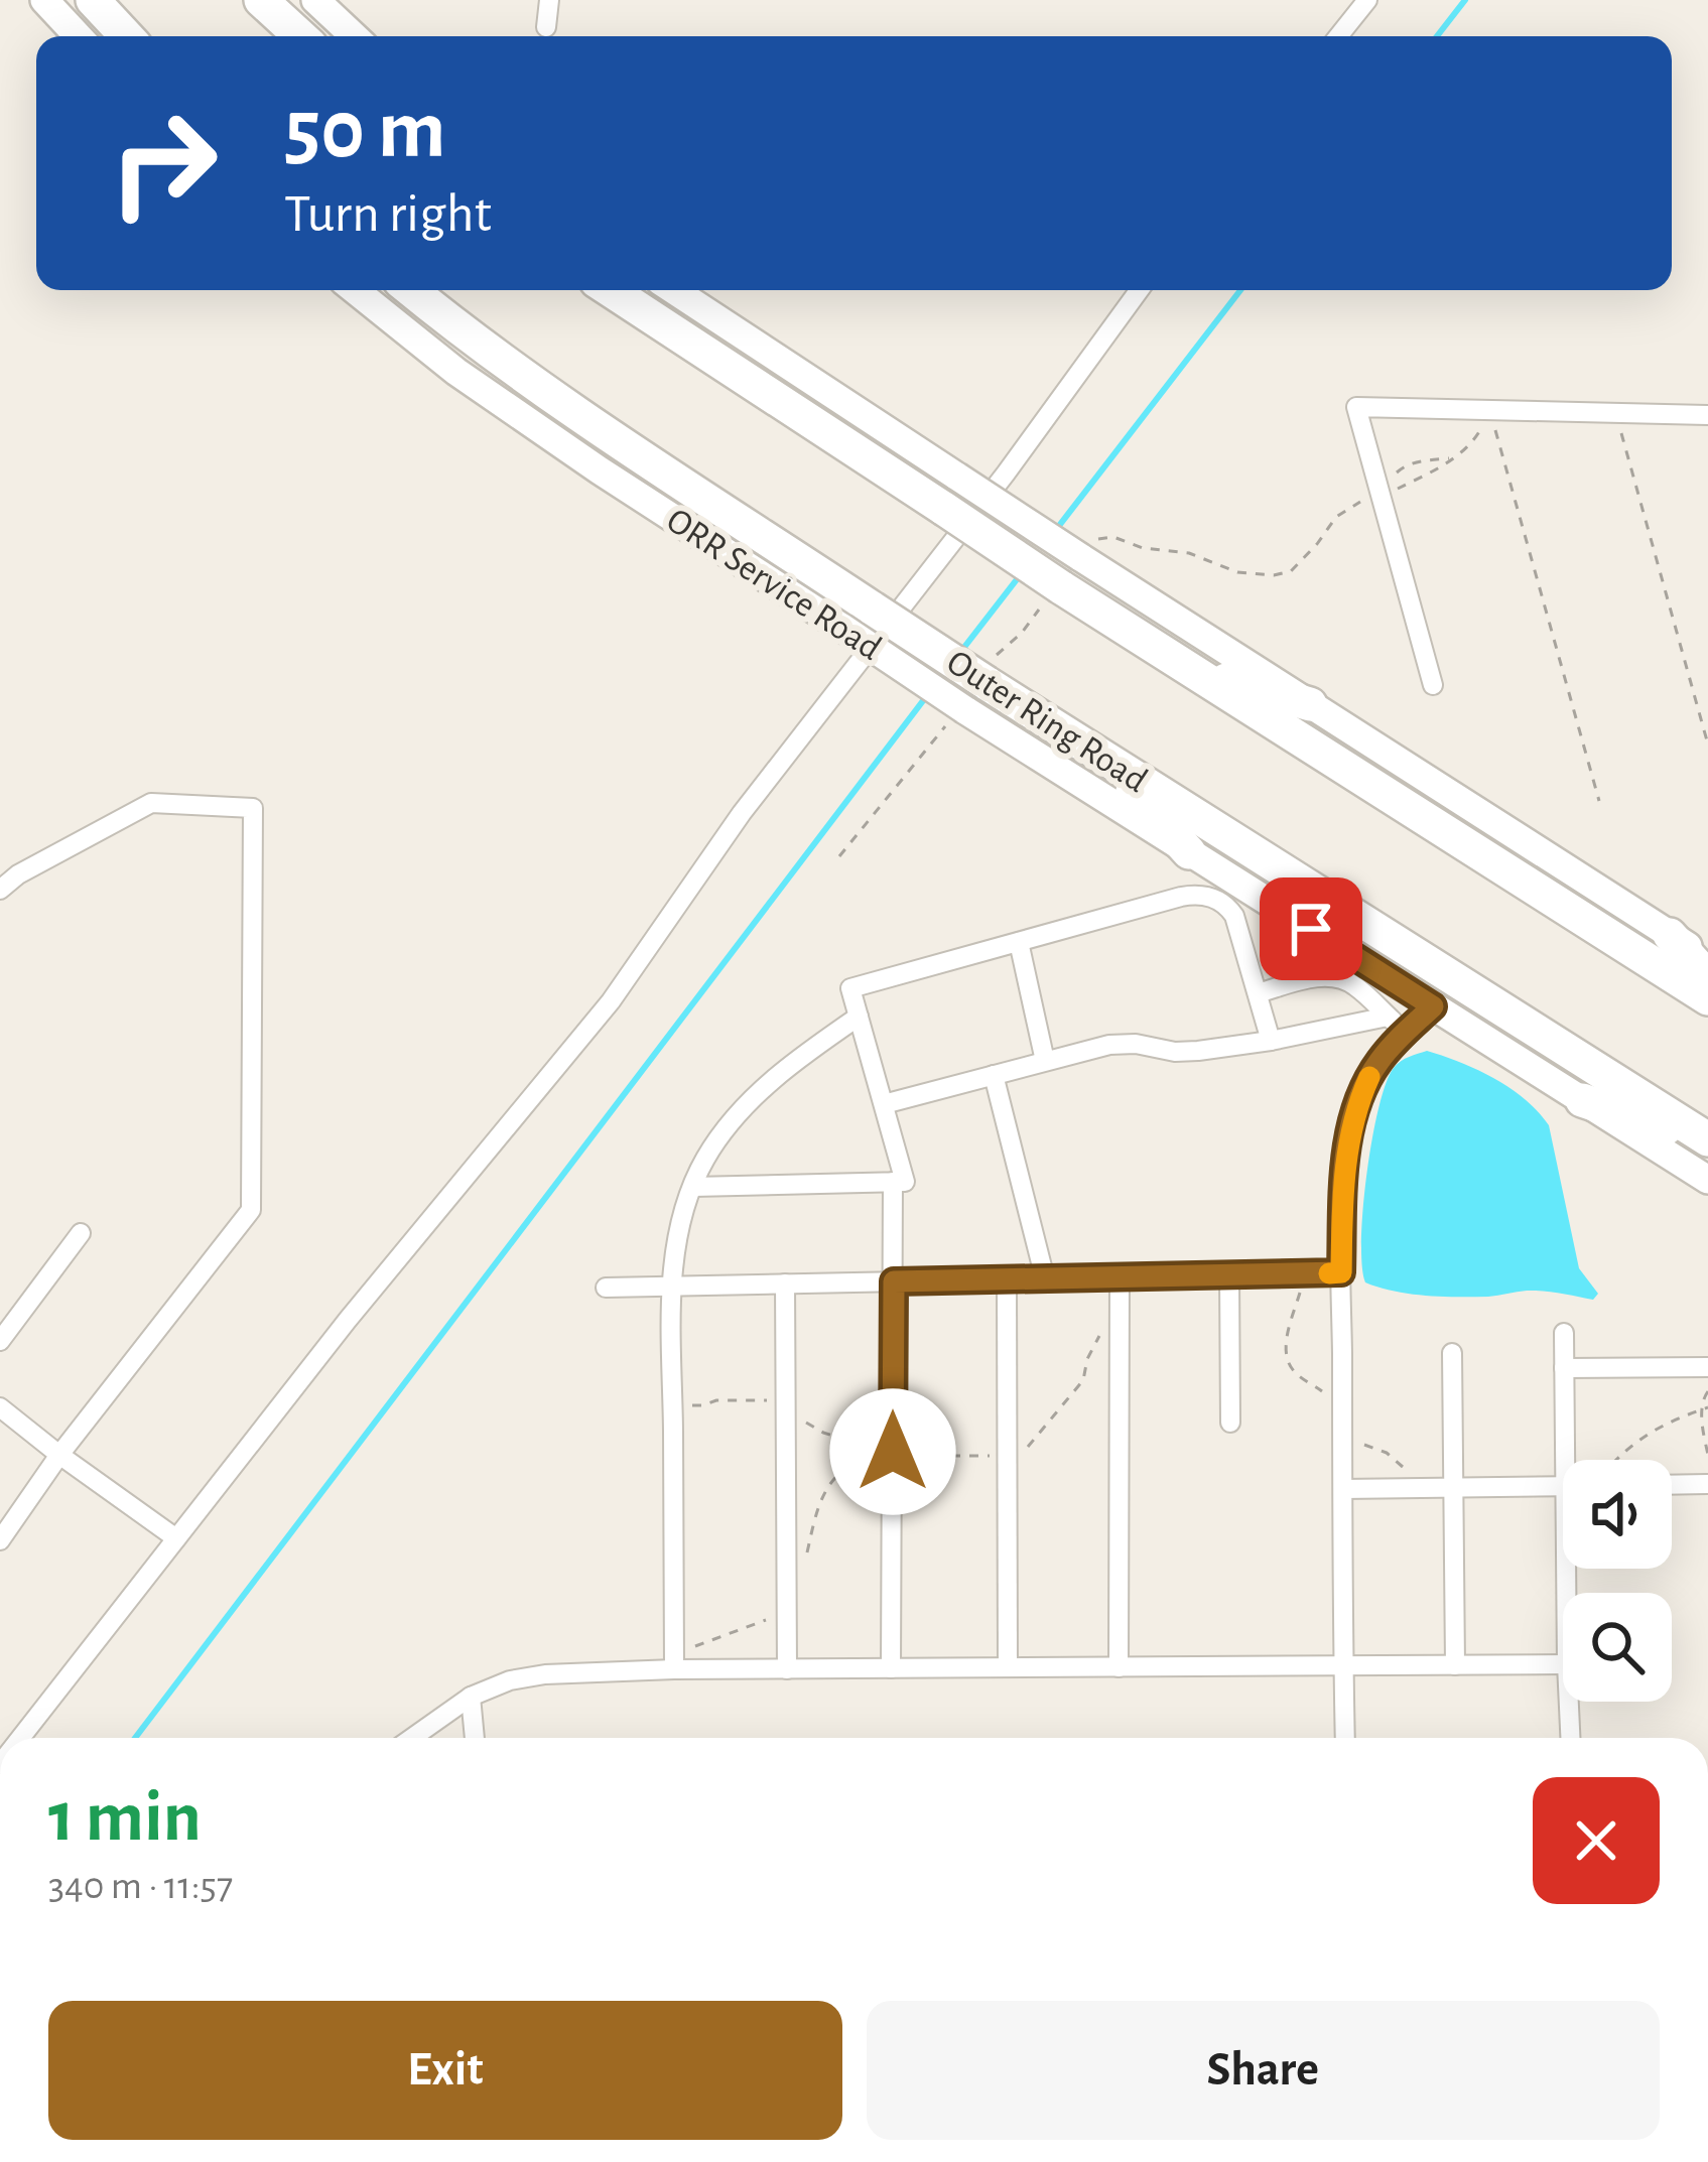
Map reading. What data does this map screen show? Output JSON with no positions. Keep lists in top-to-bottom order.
{
  "streets": {
    "highway": ["Outer Ring Road"],
    "main road": ["ORR Service Road"]
  },
  "crossings": [
    ["ORR Service Road", "Outer Ring Road"]
  ],
  "page": {
    "turn": ["50 m", "Turn right"],
    "heading": ["1 min", "340 m · 11:57"],
    "buttons": ["Exit", "Share"]
  }
}
